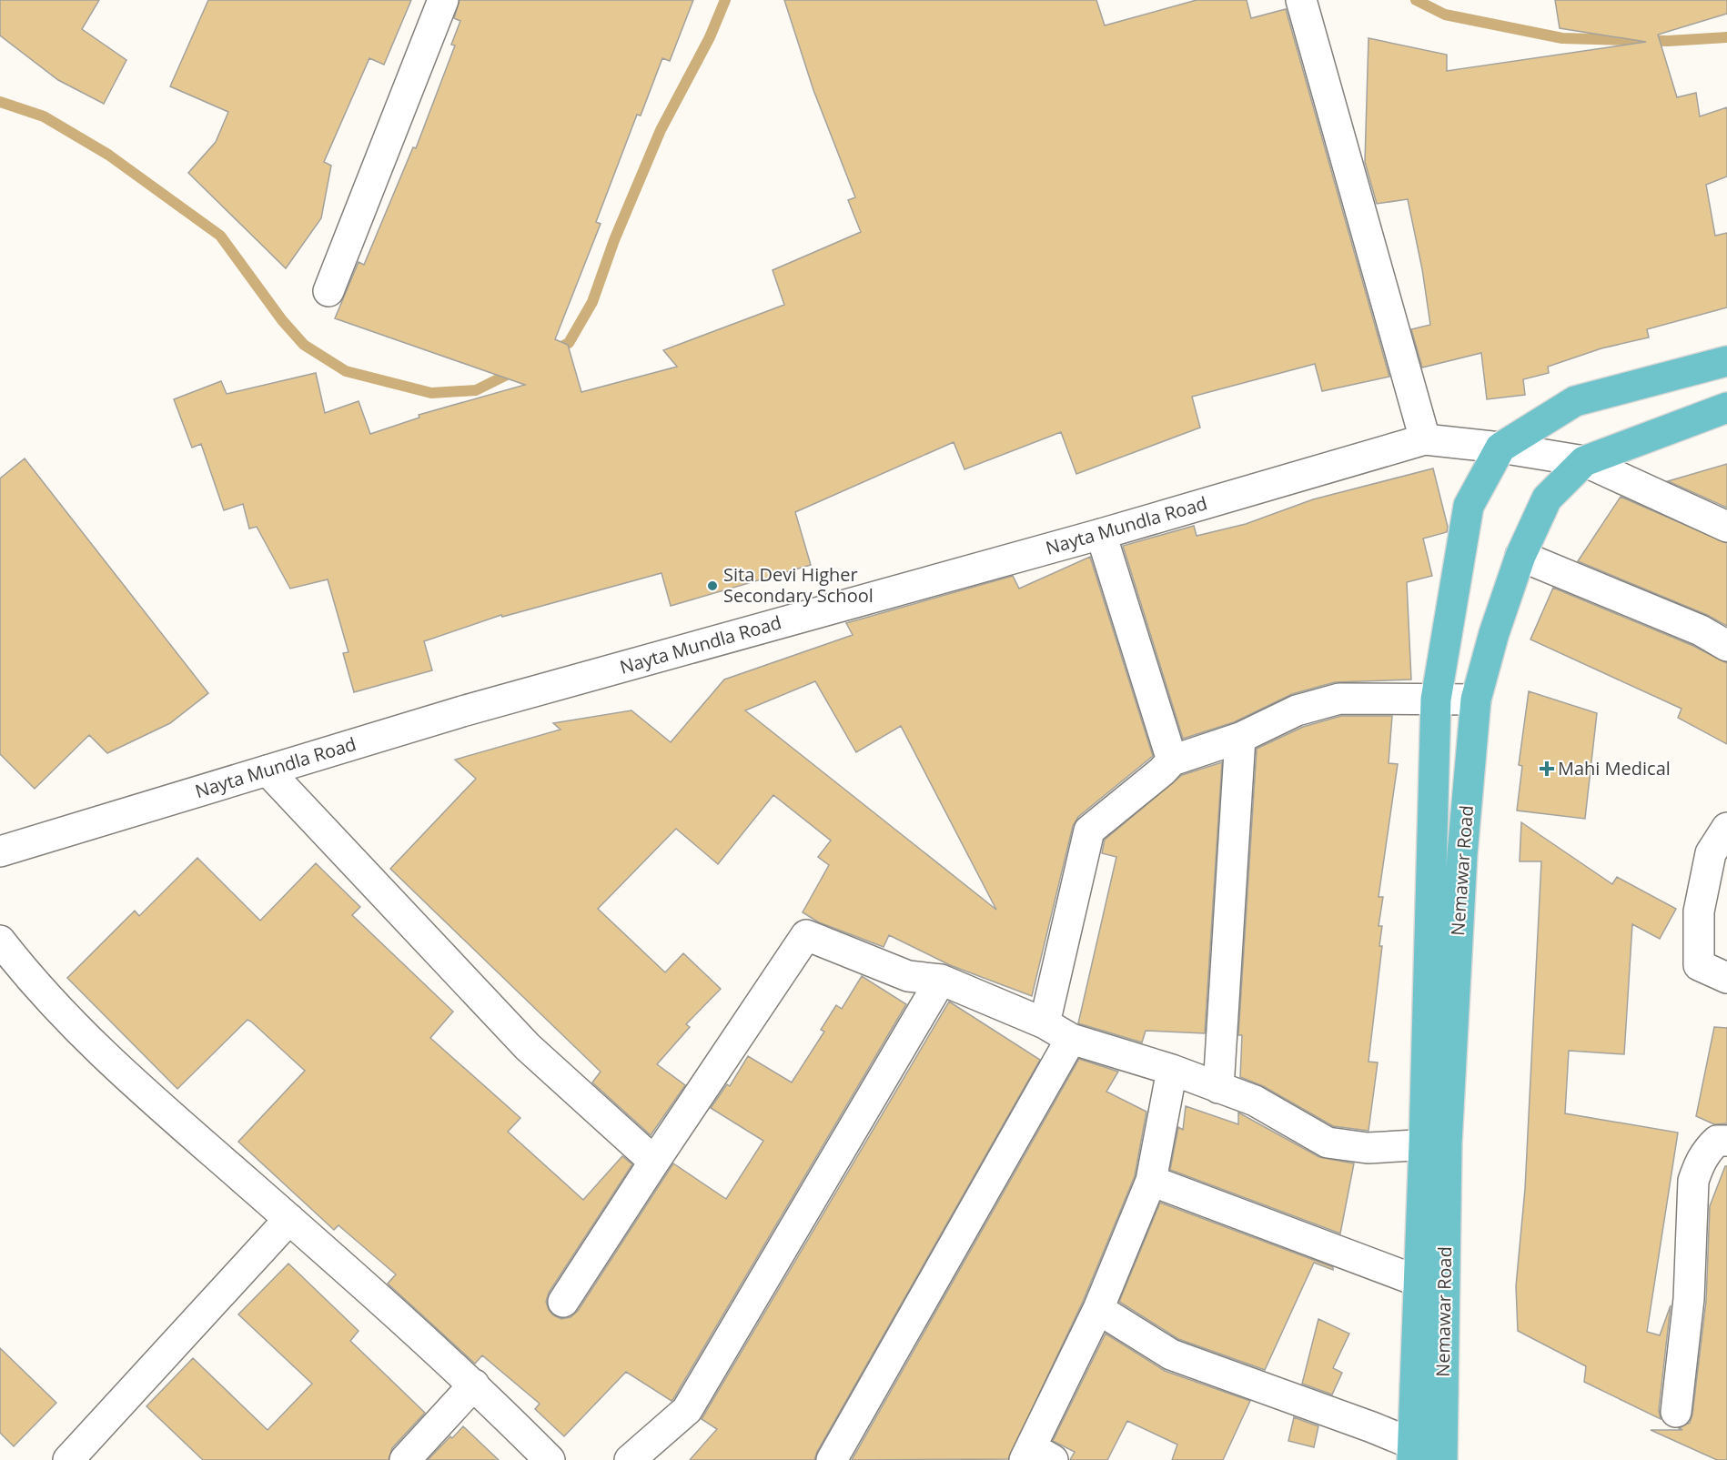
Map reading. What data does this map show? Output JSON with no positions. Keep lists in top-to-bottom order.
{
  "streets": {
    "highway": ["Nemawar Road"],
    "street": ["Nayta Mundla Road"]
  },
  "crossings": [
    ["Nayta Mundla Road", "Nemawar Road"]
  ],
  "places": {
    "other": ["Sita Devi Higher Secondary School"],
    "health": ["Mahi Medical"]
  }
}
